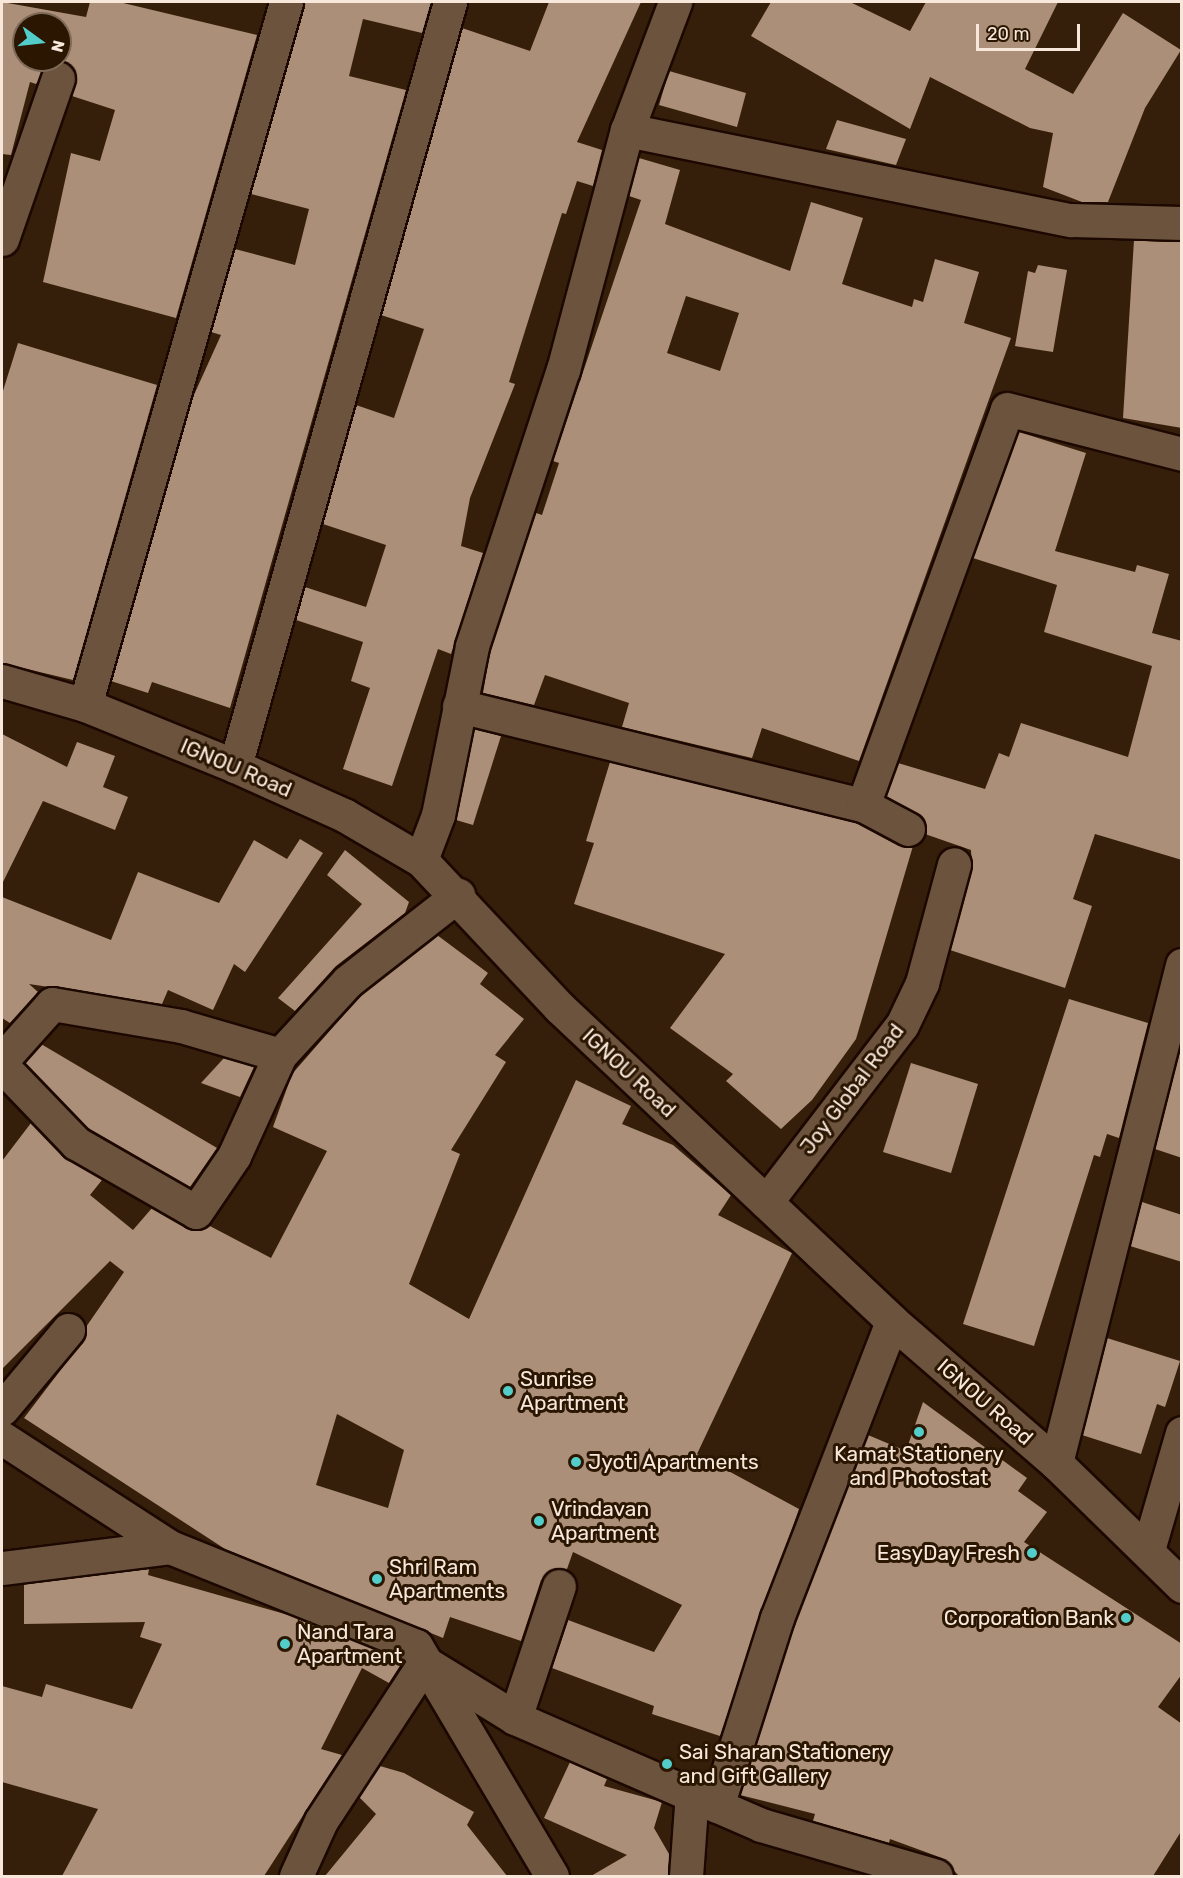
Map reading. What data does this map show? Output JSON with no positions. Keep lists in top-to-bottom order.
{
  "streets": {
    "street": ["IGNOU Road", "Joy Global Road"]
  },
  "crossings": [
    ["IGNOU Road", "Joy Global Road"]
  ],
  "places": [
    "Sunrise Apartment",
    "Kamat Stationery and Photostat",
    "Jyoti Apartments",
    "Vrindavan Apartment",
    "EasyDay Fresh",
    "Shri Ram Apartments",
    "Corporation Bank",
    "Nand Tara Apartment",
    "Sai Sharan Stationery and Gift Gallery"
  ],
  "scale_bar": "20 m",
  "north": "right"
}
